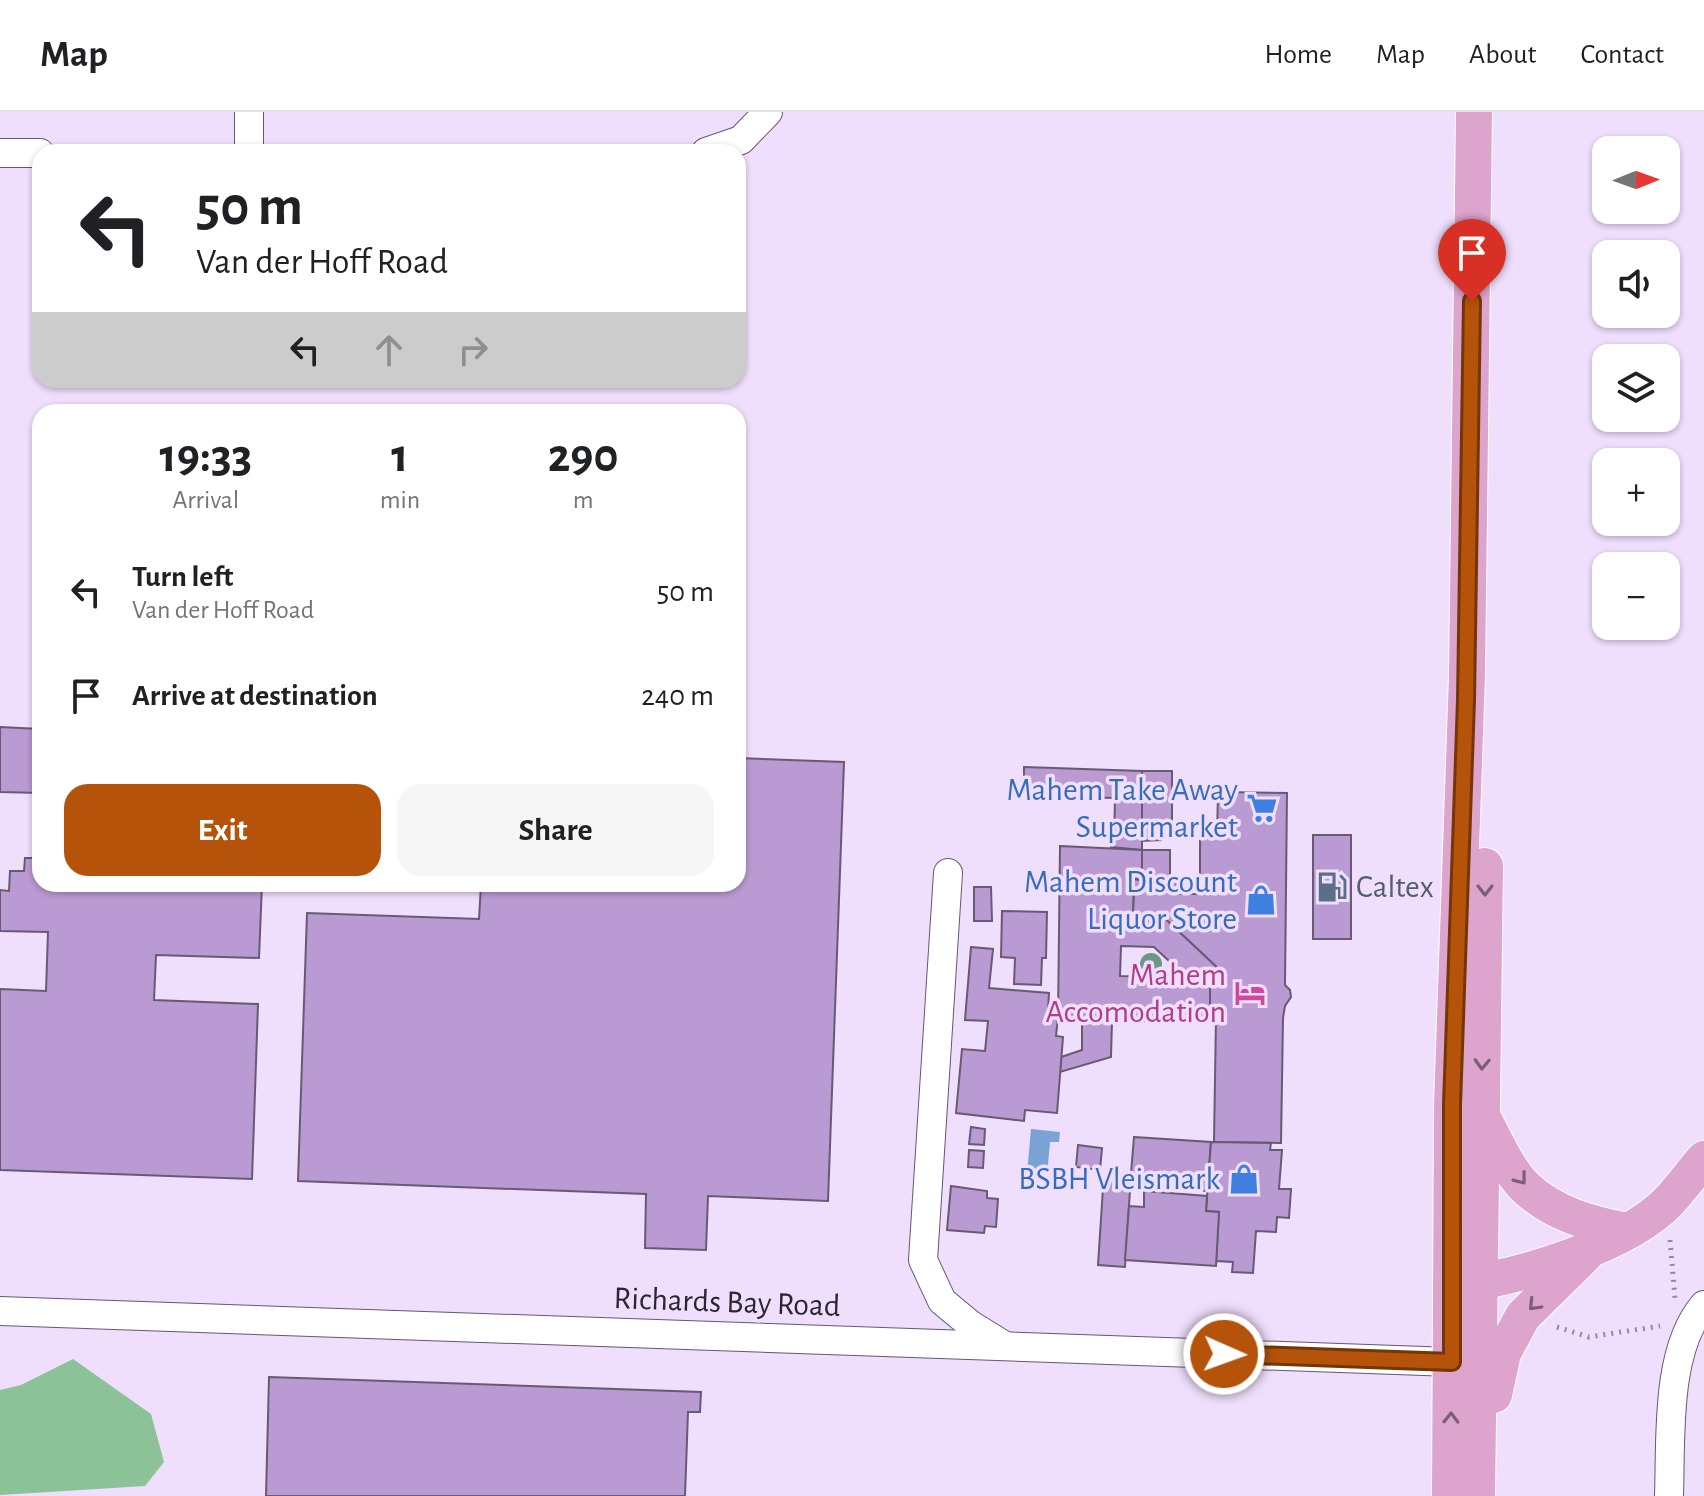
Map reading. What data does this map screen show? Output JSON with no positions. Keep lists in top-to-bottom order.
{
  "streets": {
    "street": ["Richards Bay Road"]
  },
  "places": {
    "supermarket": ["Mahem Take Away Supermarket"],
    "fuel station": ["Caltex"],
    "shop": ["Mahem Discount Liquor Store", "BSBH Vleismark"],
    "hotel": ["Mahem Accomodation"]
  },
  "north": "right",
  "page": {
    "header": "Map",
    "nav": [
      "Home",
      "Map",
      "About",
      "Contact"
    ],
    "map_buttons": ["+", "−"],
    "turn": ["50 m", "Van der Hoff Road"],
    "eta": [
      "19:33",
      "Arrival",
      "1",
      "min",
      "290",
      "m"
    ],
    "list": [
      {
        "name": "Turn left",
        "note": "Van der Hoff Road",
        "value": "50 m"
      },
      {
        "name": "Arrive at destination",
        "value": "240 m"
      }
    ],
    "buttons": ["Exit", "Share"]
  }
}
